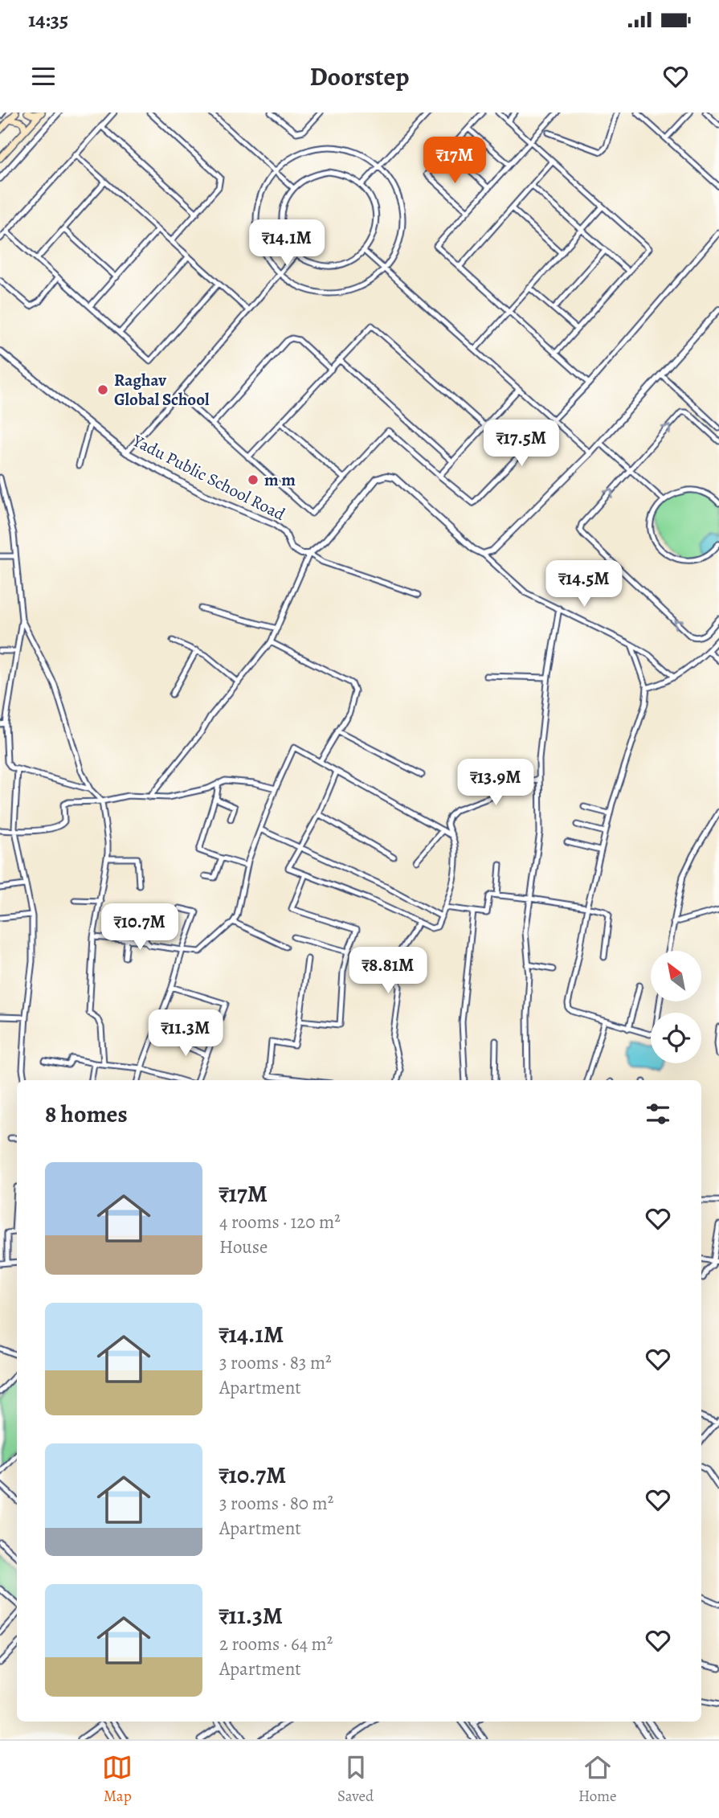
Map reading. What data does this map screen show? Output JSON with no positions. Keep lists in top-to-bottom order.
{
  "streets": {
    "street": ["Yadu Public School Road"]
  },
  "places": ["Raghav Global School", "m m"],
  "north": "top left",
  "page": {
    "status": "14:35",
    "header": "Doorstep",
    "price": [
      "₹17M",
      "₹14.1M",
      "₹17.5M",
      "₹14.5M",
      "₹13.9M",
      "₹10.7M",
      "₹8.81M",
      "₹11.3M"
    ],
    "heading": "8 homes",
    "list": [
      {
        "name": "₹17M",
        "note": "4 rooms · 120 m² · House"
      },
      {
        "name": "₹14.1M",
        "note": "3 rooms · 83 m² · Apartment"
      },
      {
        "name": "₹10.7M",
        "note": "3 rooms · 80 m² · Apartment"
      },
      {
        "name": "₹11.3M",
        "note": "2 rooms · 64 m² · Apartment"
      }
    ],
    "tabs": ["Map", "Saved", "Home"]
  }
}
